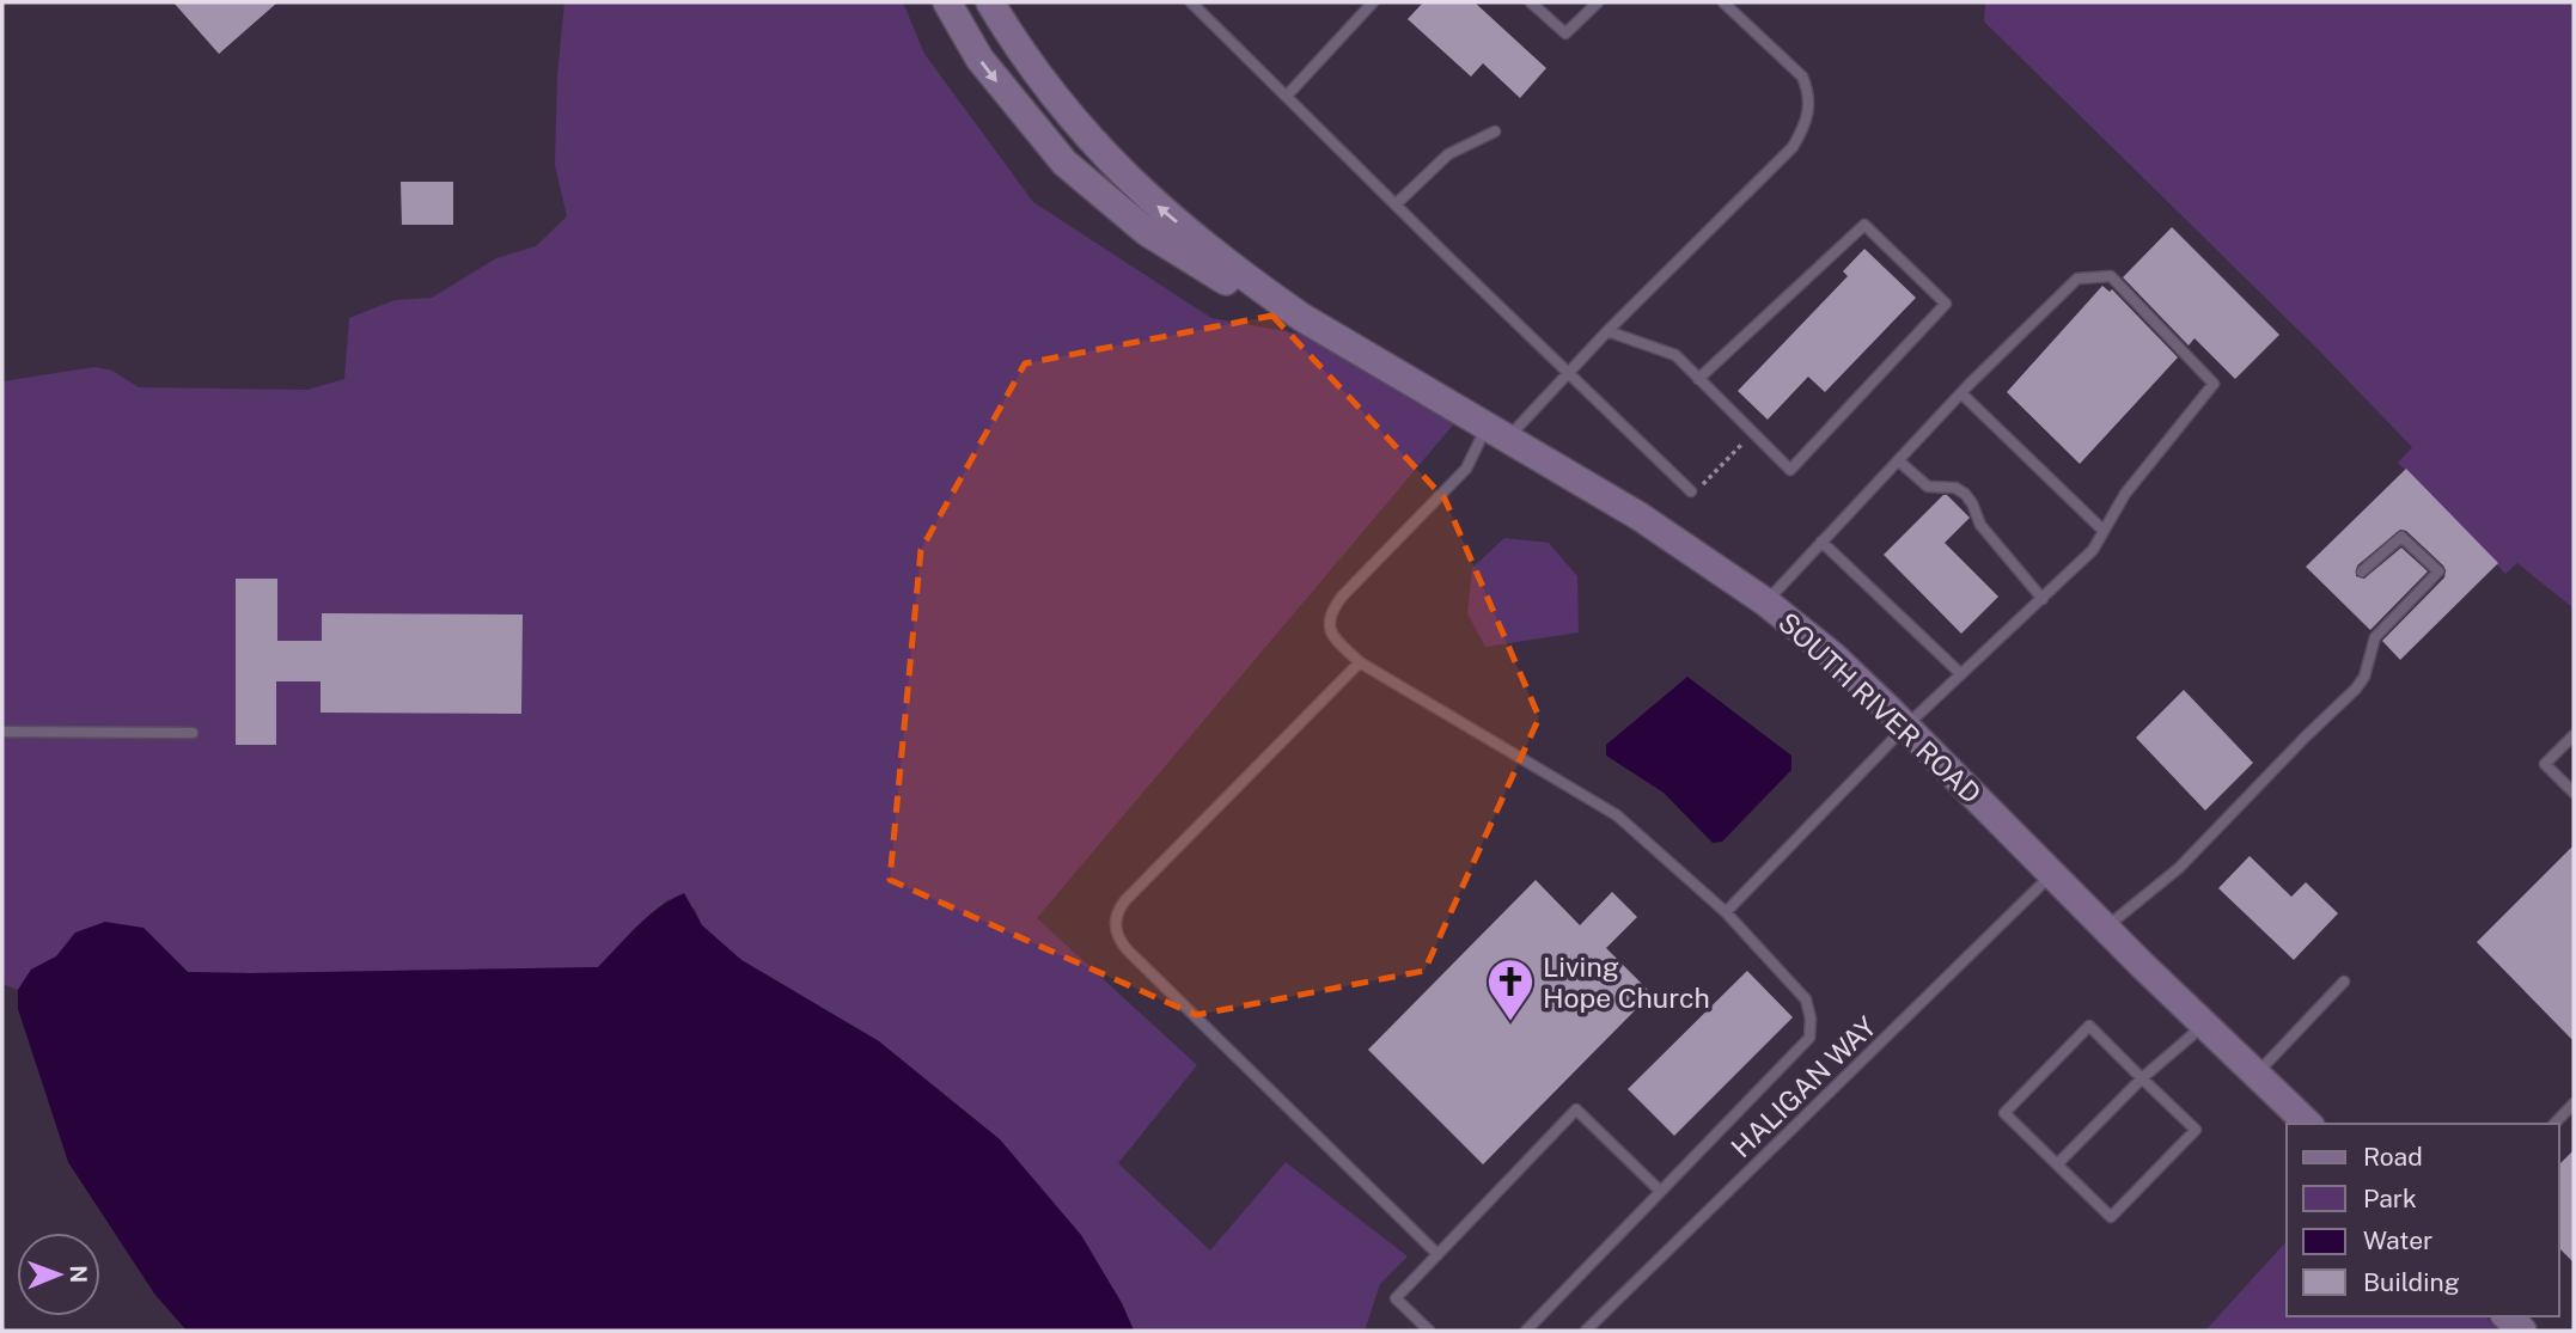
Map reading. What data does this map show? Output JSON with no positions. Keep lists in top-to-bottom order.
{
  "streets": {
    "main road": ["SOUTH RIVER ROAD"],
    "lane": ["HALIGAN WAY"]
  },
  "crossings": [
    ["SOUTH RIVER ROAD", "HALIGAN WAY"]
  ],
  "places": {
    "church": ["Living Hope Church"]
  },
  "legend": [
    "Road",
    "Park",
    "Water",
    "Building"
  ],
  "north": "right"
}
